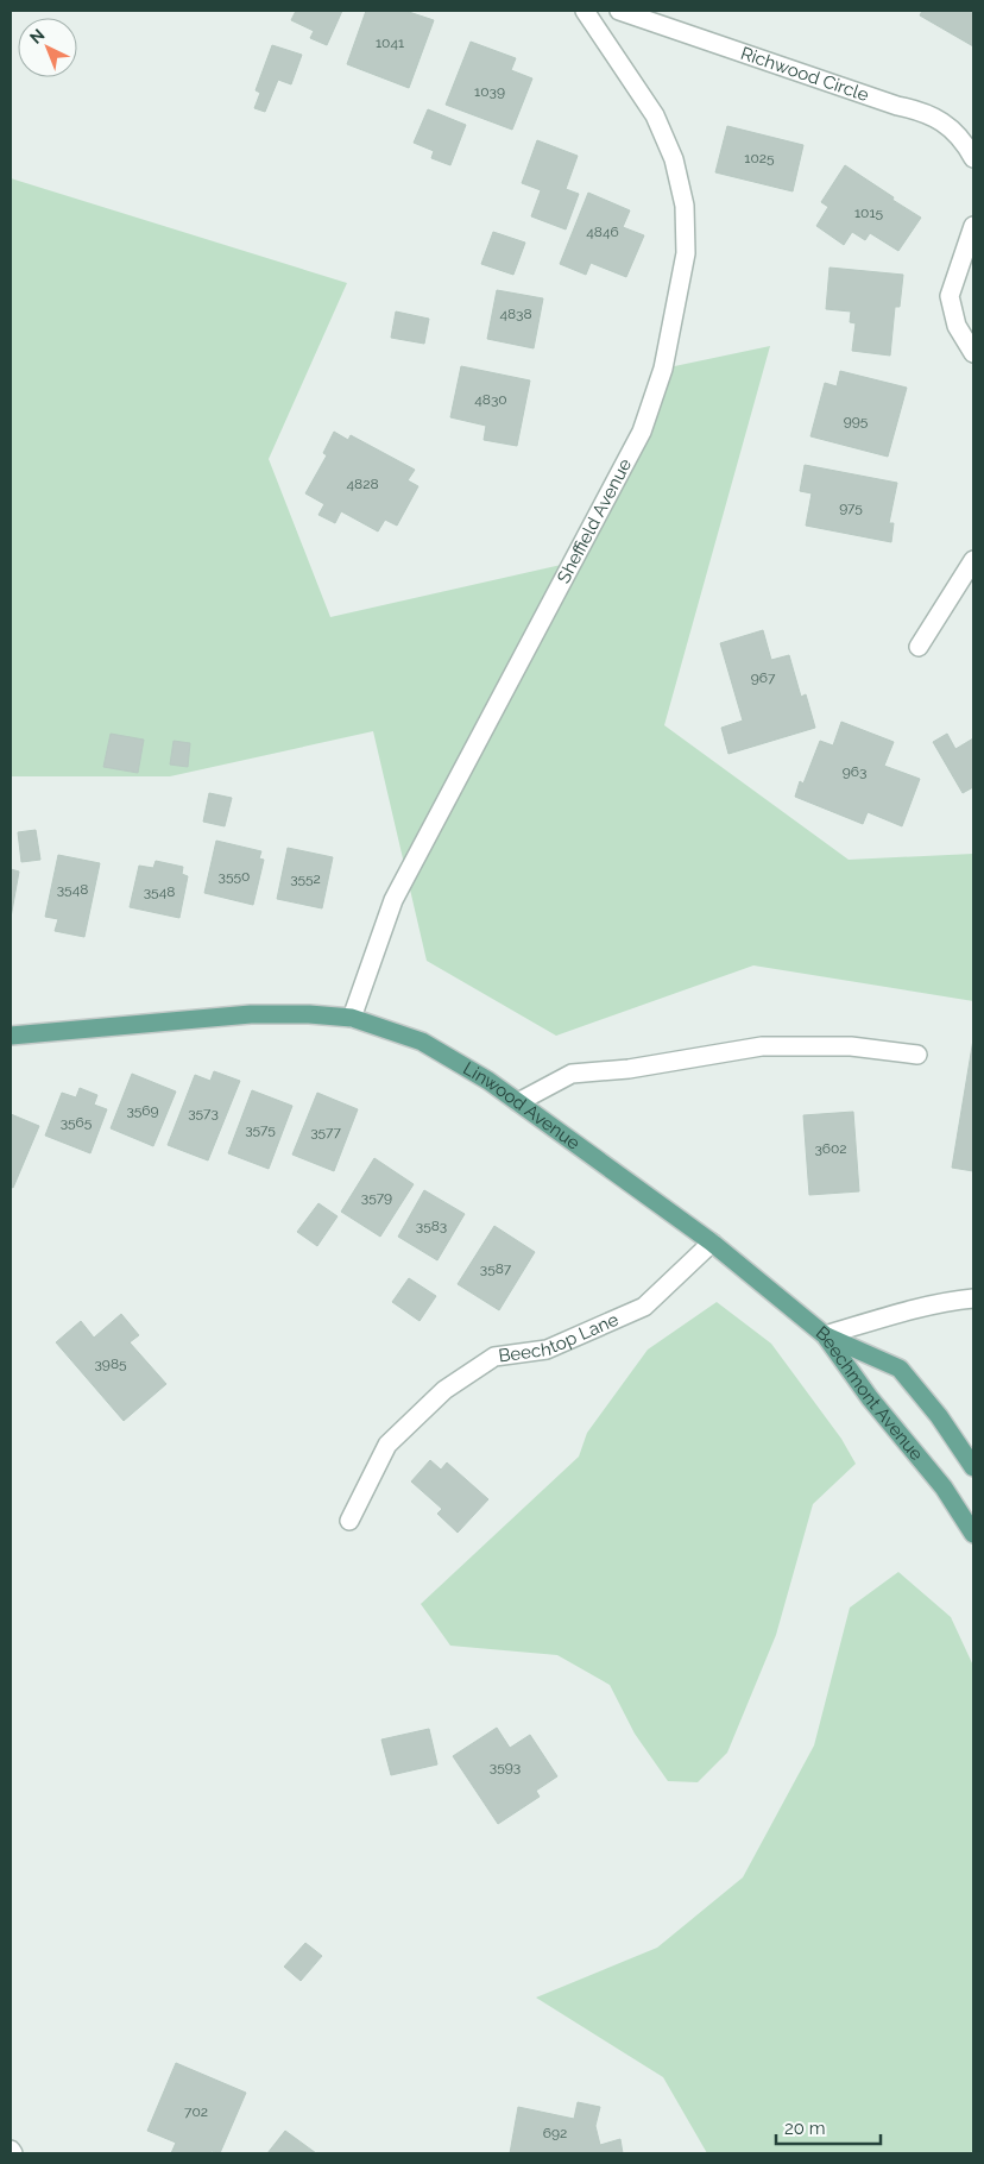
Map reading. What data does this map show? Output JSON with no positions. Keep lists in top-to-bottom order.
{
  "streets": {
    "main road": ["Linwood Avenue", "Beechmont Avenue"],
    "street": ["Richwood Circle", "Sheffield Avenue", "Beechtop Lane"]
  },
  "crossings": [
    ["Sheffield Avenue", "Linwood Avenue"],
    ["Linwood Avenue", "Beechtop Lane"],
    ["Linwood Avenue", "Beechmont Avenue"]
  ],
  "house_numbers": [
    "1041",
    "1039",
    "1025",
    "1015",
    "4846",
    "4838",
    "4830",
    "995",
    "4828",
    "975",
    "967",
    "963",
    "3550",
    "3552",
    "3548",
    "3548",
    "3569",
    "3573",
    "3565",
    "3575",
    "3577",
    "3602",
    "3579",
    "3583",
    "3587",
    "3985",
    "3593",
    "702",
    "692"
  ],
  "scale_bar": "20 m",
  "north": "top left"
}
